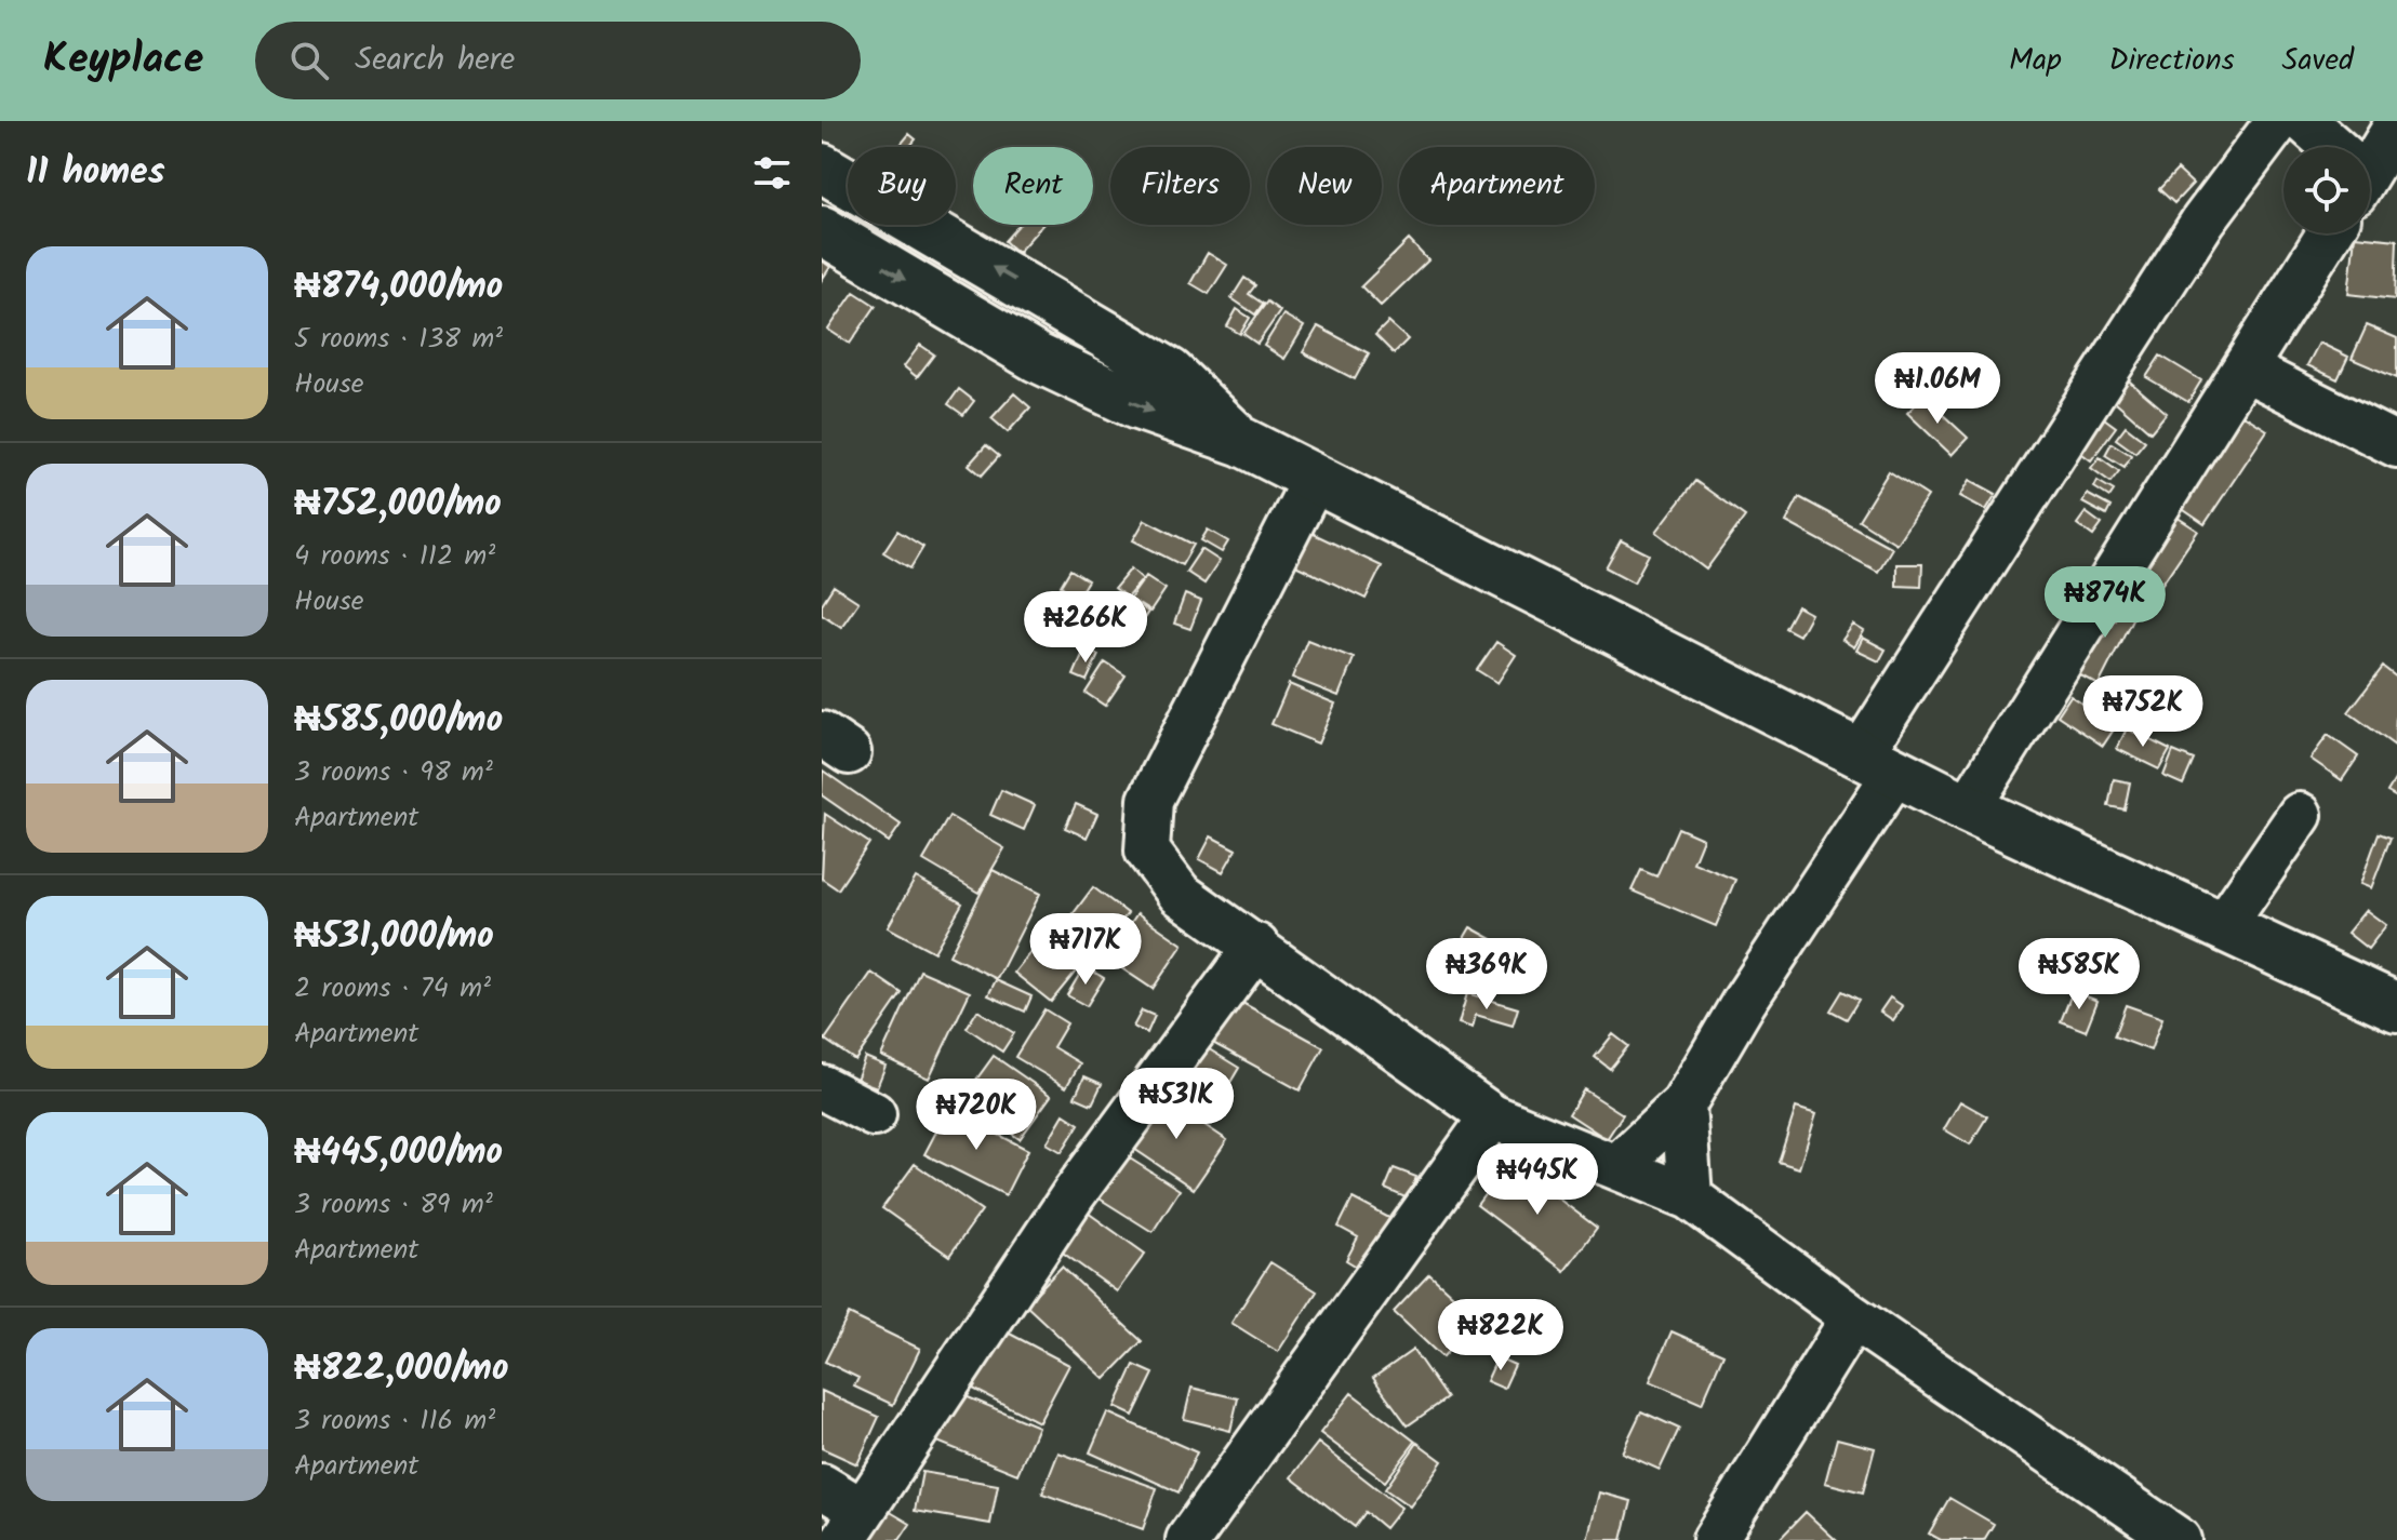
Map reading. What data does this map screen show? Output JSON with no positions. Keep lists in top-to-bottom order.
{
  "page": {
    "header": "Keyplace",
    "search": "Search here",
    "nav": ["Map", "Directions", "Saved"],
    "heading": "11 homes",
    "chip": [
      "Buy",
      "Rent",
      "Filters",
      "New",
      "Apartment"
    ],
    "list": [
      {
        "name": "₦874,000/mo",
        "note": "5 rooms · 138 m² · House"
      },
      {
        "name": "₦752,000/mo",
        "note": "4 rooms · 112 m² · House"
      },
      {
        "name": "₦585,000/mo",
        "note": "3 rooms · 98 m² · Apartment"
      },
      {
        "name": "₦531,000/mo",
        "note": "2 rooms · 74 m² · Apartment"
      },
      {
        "name": "₦445,000/mo",
        "note": "3 rooms · 89 m² · Apartment"
      },
      {
        "name": "₦822,000/mo",
        "note": "3 rooms · 116 m² · Apartment"
      }
    ],
    "price": [
      "₦1.06M",
      "₦874K",
      "₦266K",
      "₦752K",
      "₦717K",
      "₦369K",
      "₦585K",
      "₦531K",
      "₦720K",
      "₦445K",
      "₦822K"
    ]
  }
}
